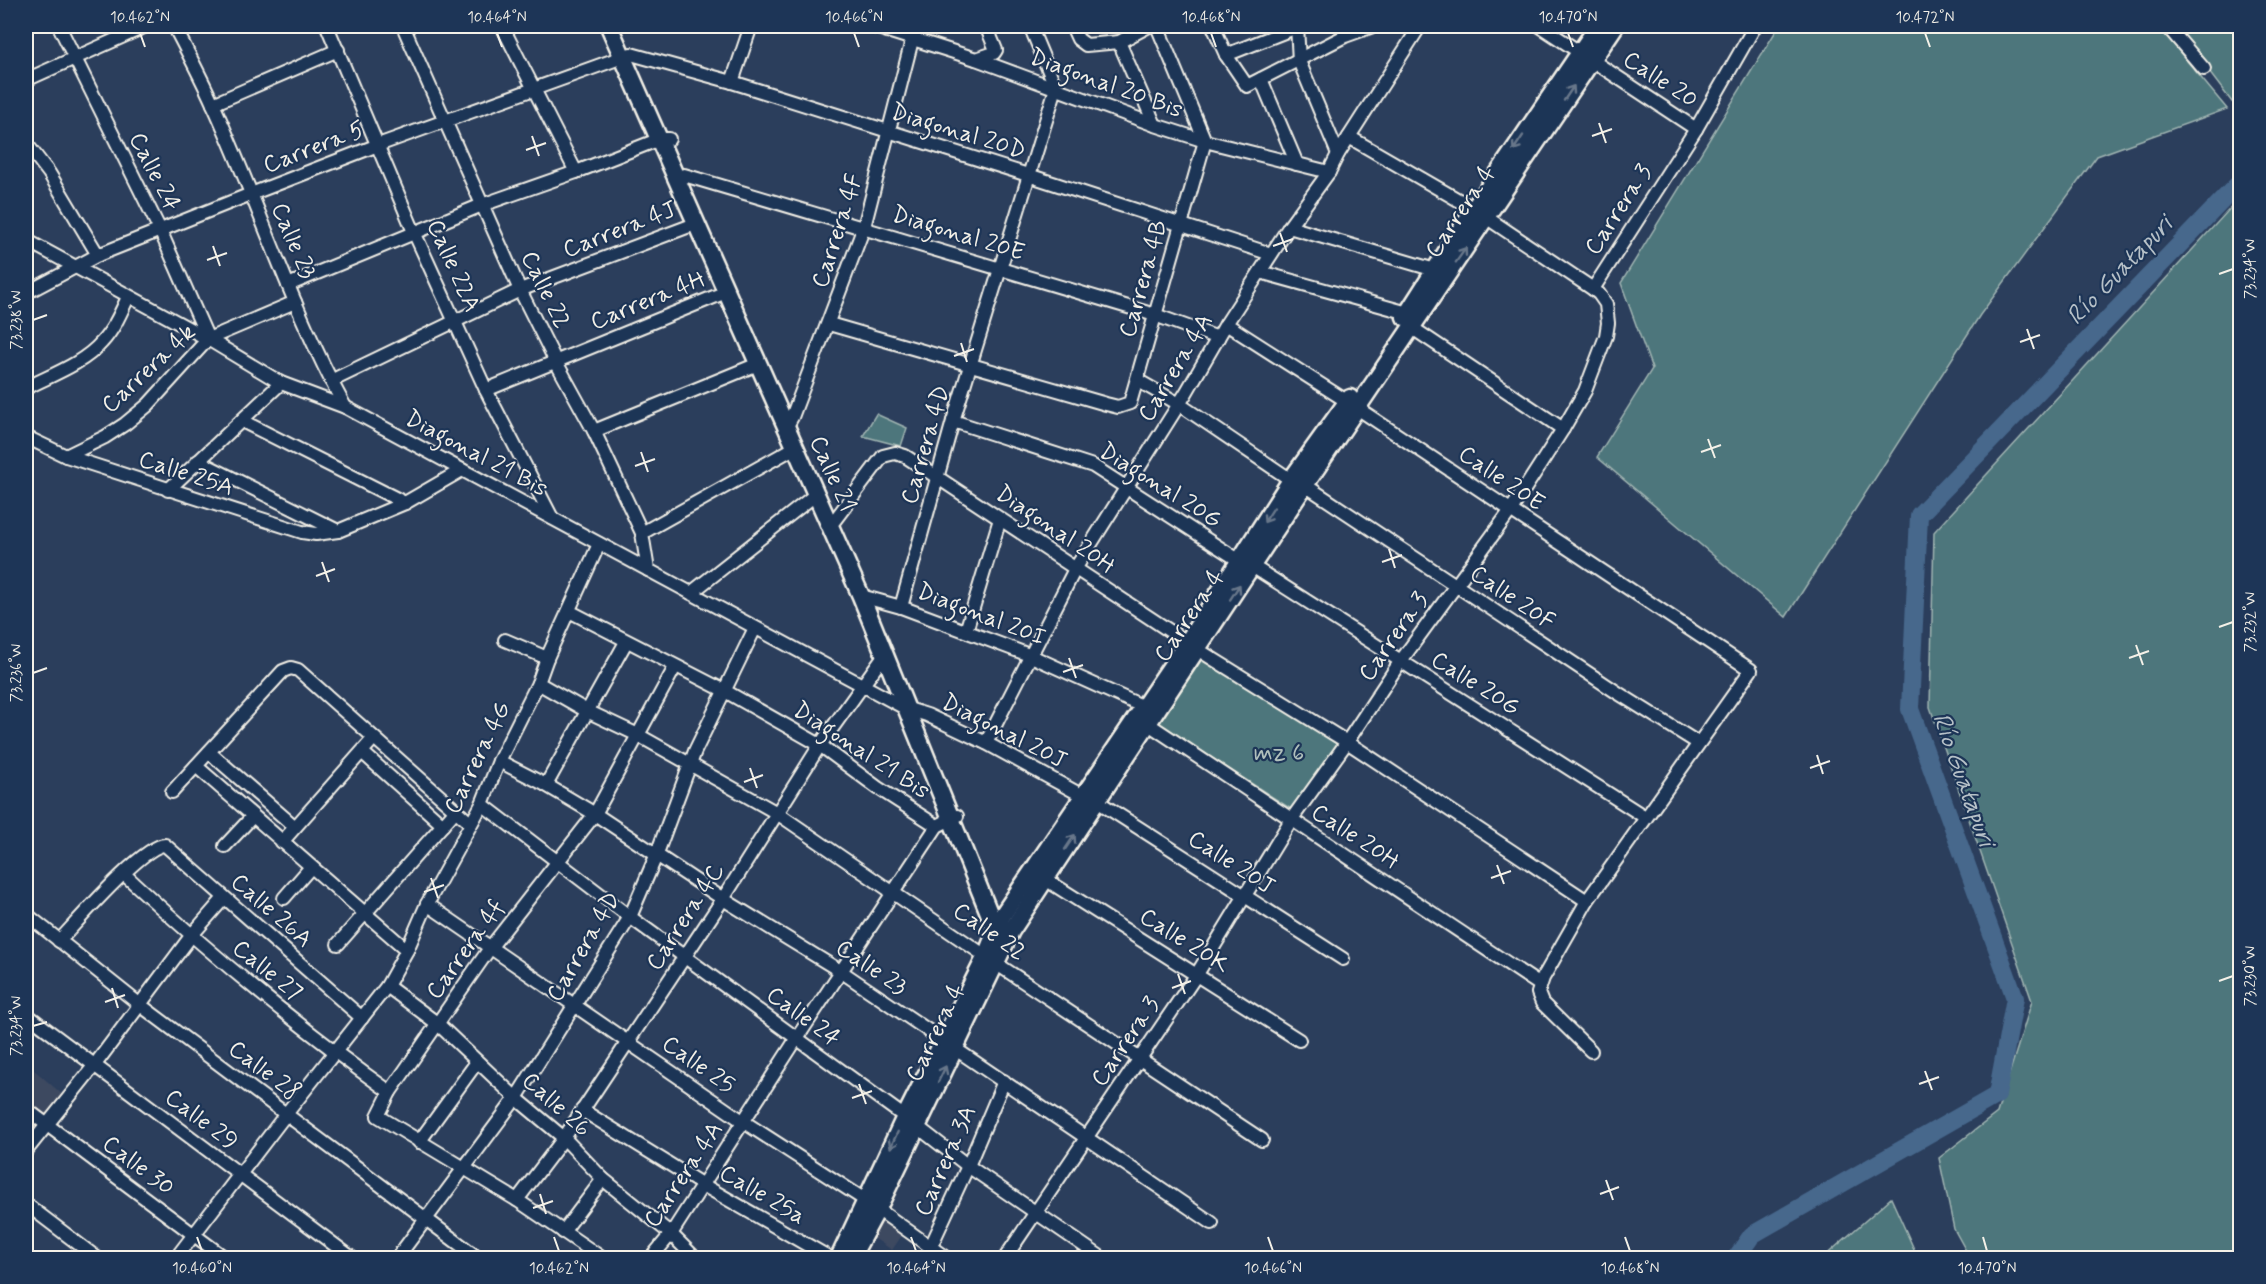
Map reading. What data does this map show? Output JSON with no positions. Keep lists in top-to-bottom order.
{
  "streets": {
    "main road": ["Carrera 4", "Calle 21"],
    "street": [
      "Calle 20",
      "Diagonal 20 Bis",
      "Diagonal 20D",
      "Carrera 5",
      "Calle 24",
      "Carrera 3",
      "Carrera 4J",
      "Carrera 4F",
      "Diagonal 20E",
      "Calle 23",
      "Calle 22A",
      "Carrera 4B",
      "Calle 22",
      "Carrera 4H",
      "Carrera 4A",
      "Carrera 4k",
      "Carrera 4D",
      "Diagonal 21 Bis",
      "Calle 25A",
      "Calle 20E",
      "Diagonal 20G",
      "Diagonal 20H",
      "Calle 20F",
      "Diagonal 20I",
      "Calle 20G",
      "Diagonal 20J",
      "Carrera 4G",
      "Calle 20H",
      "Calle 20J",
      "Calle 26A",
      "Carrera 4C",
      "Calle 20K",
      "Carrera 4f",
      "Calle 27",
      "Calle 25",
      "Calle 28",
      "Calle 26",
      "Calle 29",
      "Carrera 3A",
      "Calle 30",
      "Calle 25a"
    ]
  },
  "crossings": [
    ["Calle 20", "Carrera 3"],
    ["Calle 20", "Carrera 4"],
    ["Diagonal 20 Bis", "Carrera 4F"],
    ["Diagonal 20 Bis", "Carrera 4B"],
    ["Diagonal 20 Bis", "Carrera 4A"],
    ["Diagonal 20 Bis", "Carrera 4D"],
    ["Diagonal 20D", "Carrera 5"],
    ["Diagonal 20D", "Carrera 4F"],
    ["Diagonal 20D", "Carrera 4B"],
    ["Diagonal 20D", "Carrera 4A"],
    ["Diagonal 20D", "Carrera 4D"],
    ["Diagonal 20D", "Calle 21"],
    ["Carrera 5", "Calle 24"],
    ["Carrera 5", "Calle 23"],
    ["Carrera 5", "Calle 22A"],
    ["Carrera 5", "Calle 22"],
    ["Carrera 5", "Diagonal 21 Bis"],
    ["Carrera 5", "Calle 21"],
    ["Calle 24", "Carrera 3"],
    ["Calle 24", "Carrera 4"],
    ["Calle 24", "Carrera 4A"],
    ["Calle 24", "Carrera 4k"],
    ["Calle 24", "Carrera 4D"],
    ["Calle 24", "Diagonal 21 Bis"],
    ["Calle 24", "Carrera 4G"],
    ["Calle 24", "Carrera 4C"],
    ["Calle 24", "Carrera 4f"],
    ["Calle 24", "Carrera 3A"],
    ["Carrera 3", "Calle 23"],
    ["Carrera 3", "Calle 22"],
    ["Carrera 3", "Calle 20E"],
    ["Carrera 3", "Calle 20F"],
    ["Carrera 3", "Calle 20G"],
    ["Carrera 3", "Calle 20H"],
    ["Carrera 3", "Calle 20J"],
    ["Carrera 3", "Calle 20K"],
    ["Carrera 4", "Calle 23"],
    ["Carrera 4", "Calle 22"],
    ["Carrera 4", "Calle 21"],
    ["Carrera 4", "Calle 20E"],
    ["Carrera 4", "Diagonal 20G"],
    ["Carrera 4", "Diagonal 20H"],
    ["Carrera 4", "Calle 20F"],
    ["Carrera 4", "Diagonal 20I"],
    ["Carrera 4", "Calle 20G"],
    ["Carrera 4", "Diagonal 20J"],
    ["Carrera 4", "Calle 20H"],
    ["Carrera 4", "Calle 20J"],
    ["Carrera 4", "Calle 20K"],
    ["Carrera 4", "Calle 25"],
    ["Carrera 4J", "Calle 23"],
    ["Carrera 4J", "Calle 22A"],
    ["Carrera 4J", "Calle 22"],
    ["Carrera 4J", "Calle 21"],
    ["Carrera 4F", "Diagonal 20E"],
    ["Carrera 4F", "Calle 21"],
    ["Diagonal 20E", "Carrera 4B"],
    ["Diagonal 20E", "Carrera 4A"],
    ["Diagonal 20E", "Carrera 4D"],
    ["Diagonal 20E", "Calle 21"],
    ["Calle 23", "Carrera 4A"],
    ["Calle 23", "Carrera 4k"],
    ["Calle 23", "Carrera 4D"],
    ["Calle 23", "Diagonal 21 Bis"],
    ["Calle 23", "Carrera 4G"],
    ["Calle 23", "Carrera 4C"],
    ["Calle 23", "Carrera 4f"],
    ["Calle 23", "Carrera 3A"],
    ["Calle 22A", "Carrera 4H"],
    ["Calle 22A", "Diagonal 21 Bis"],
    ["Carrera 4B", "Carrera 4D"],
    ["Carrera 4B", "Calle 20F"],
    ["Calle 22", "Carrera 4H"],
    ["Calle 22", "Carrera 4A"],
    ["Calle 22", "Carrera 4D"],
    ["Calle 22", "Diagonal 21 Bis"],
    ["Calle 22", "Carrera 4G"],
    ["Calle 22", "Carrera 4C"],
    ["Calle 22", "Carrera 4f"],
    ["Carrera 4H", "Calle 21"],
    ["Carrera 4A", "Diagonal 21 Bis"],
    ["Carrera 4A", "Calle 21"],
    ["Carrera 4A", "Calle 20E"],
    ["Carrera 4A", "Diagonal 20G"],
    ["Carrera 4A", "Diagonal 20H"],
    ["Carrera 4A", "Calle 20F"],
    ["Carrera 4A", "Diagonal 20I"],
    ["Carrera 4A", "Diagonal 20J"],
    ["Carrera 4A", "Calle 25"],
    ["Carrera 4A", "Calle 26"],
    ["Carrera 4A", "Calle 25a"],
    ["Carrera 4k", "Diagonal 21 Bis"],
    ["Carrera 4k", "Calle 25A"],
    ["Carrera 4D", "Diagonal 21 Bis"],
    ["Carrera 4D", "Diagonal 20G"],
    ["Carrera 4D", "Diagonal 20H"],
    ["Carrera 4D", "Diagonal 20I"],
    ["Carrera 4D", "Calle 25"],
    ["Carrera 4D", "Calle 28"],
    ["Carrera 4D", "Calle 26"],
    ["Diagonal 21 Bis", "Calle 25A"],
    ["Diagonal 21 Bis", "Calle 21"],
    ["Diagonal 21 Bis", "Diagonal 20J"],
    ["Diagonal 21 Bis", "Carrera 4G"],
    ["Diagonal 21 Bis", "Carrera 4C"],
    ["Diagonal 21 Bis", "Carrera 4f"],
    ["Calle 21", "Diagonal 20H"],
    ["Calle 21", "Diagonal 20I"],
    ["Calle 21", "Diagonal 20J"],
    ["Calle 21", "Carrera 4C"],
    ["Calle 20E", "Calle 20F"],
    ["Diagonal 20G", "Calle 20G"],
    ["Diagonal 20I", "Calle 20H"],
    ["Diagonal 20J", "Calle 20J"],
    ["Carrera 4G", "Calle 26A"],
    ["Carrera 4G", "Calle 25"],
    ["Carrera 4G", "Calle 26"],
    ["Calle 26A", "Calle 27"],
    ["Carrera 4C", "Calle 25"],
    ["Carrera 4C", "Calle 26"],
    ["Carrera 4C", "Calle 25a"],
    ["Carrera 4f", "Calle 27"],
    ["Carrera 4f", "Calle 25"],
    ["Carrera 4f", "Calle 26"],
    ["Calle 25", "Carrera 3A"]
  ],
  "water": ["Río Guatapuri"],
  "parks": ["mz 6"],
  "coordinates": [
    "10.462°N",
    "10.464°N",
    "10.466°N",
    "10.468°N",
    "10.470°N",
    "10.472°N",
    "73.234°W",
    "73.238°W",
    "73.232°W",
    "73.236°W",
    "73.230°W",
    "10.460°N"
  ]
}
